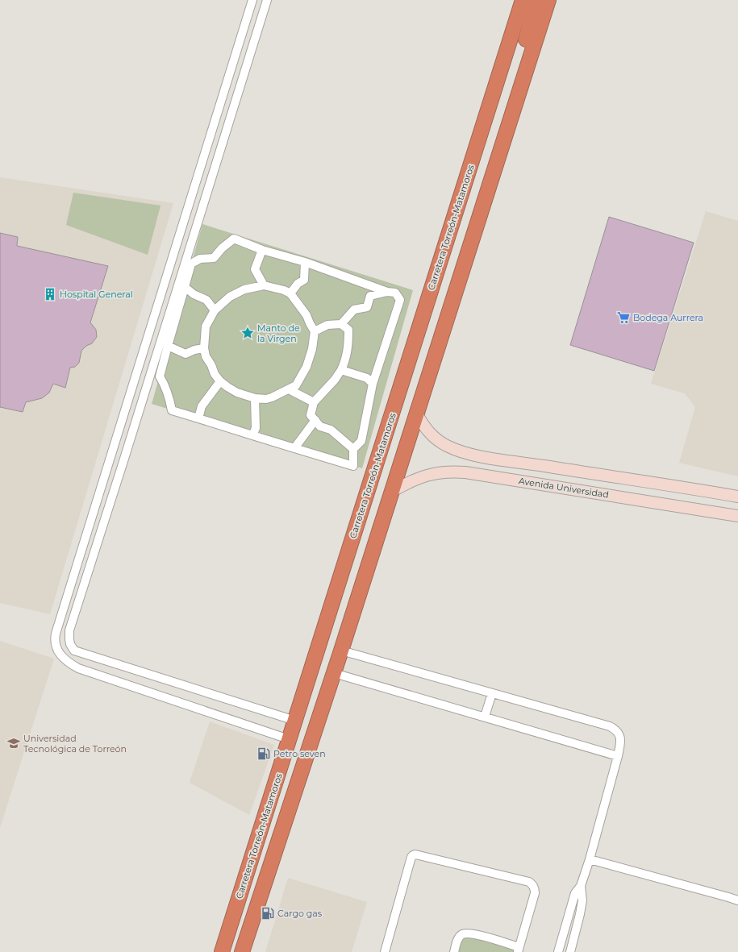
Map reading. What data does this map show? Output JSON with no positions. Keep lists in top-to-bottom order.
{
  "streets": {
    "highway": ["Carretera Torreón-Matamoros"],
    "main road": ["Avenida Universidad"]
  },
  "places": {
    "building": ["Hospital General"],
    "supermarket": ["Bodega Aurrera"],
    "place": ["Manto de la Virgen"],
    "school or university": ["Universidad Tecnológica de Torreón"],
    "fuel station": ["Petro seven", "Cargo gas"]
  }
}
